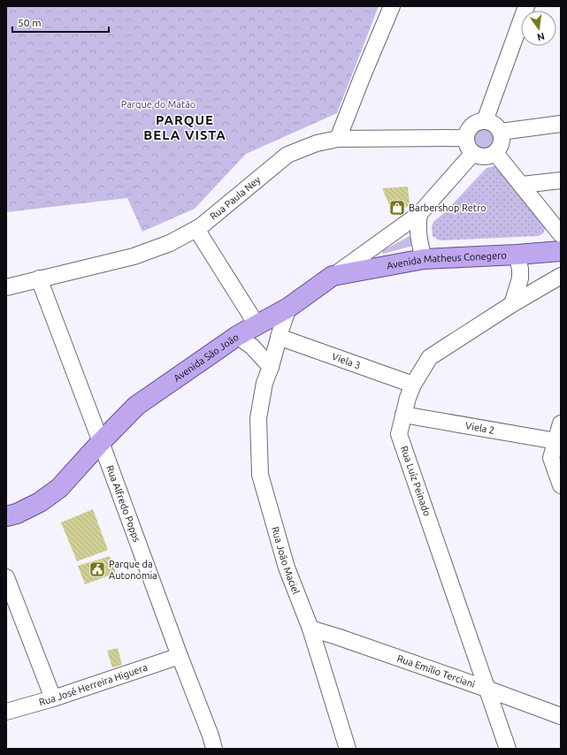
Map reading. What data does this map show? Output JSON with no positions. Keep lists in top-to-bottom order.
{
  "streets": {
    "main road": ["Avenida Matheus Conegero", "Avenida São João"],
    "street": [
      "Rua Paula Ney",
      "Viela 3",
      "Viela 2",
      "Rua Luíz Peinado",
      "Rua Alfredo Popps",
      "Rua João Maciel",
      "Rua Emílio Terciani",
      "Rua José Herreira Higuera"
    ]
  },
  "crossings": [
    ["Rua Paula Ney", "Avenida São João"],
    ["Rua Paula Ney", "Rua Alfredo Popps"],
    ["Avenida Matheus Conegero", "Avenida São João"],
    ["Avenida São João", "Rua Alfredo Popps"],
    ["Avenida São João", "Rua João Maciel"],
    ["Viela 3", "Rua Luíz Peinado"],
    ["Viela 3", "Rua João Maciel"],
    ["Viela 2", "Rua Luíz Peinado"],
    ["Rua Luíz Peinado", "Rua Emílio Terciani"],
    ["Rua Alfredo Popps", "Rua José Herreira Higuera"],
    ["Rua João Maciel", "Rua Emílio Terciani"]
  ],
  "districts": ["PARQUE BELA VISTA"],
  "parks": ["Parque do Matão"],
  "places": {
    "shop": ["Barbershop Retro"],
    "public building": ["Parque da Autonomia"]
  },
  "scale_bar": "50 m",
  "north": "bottom"
}
